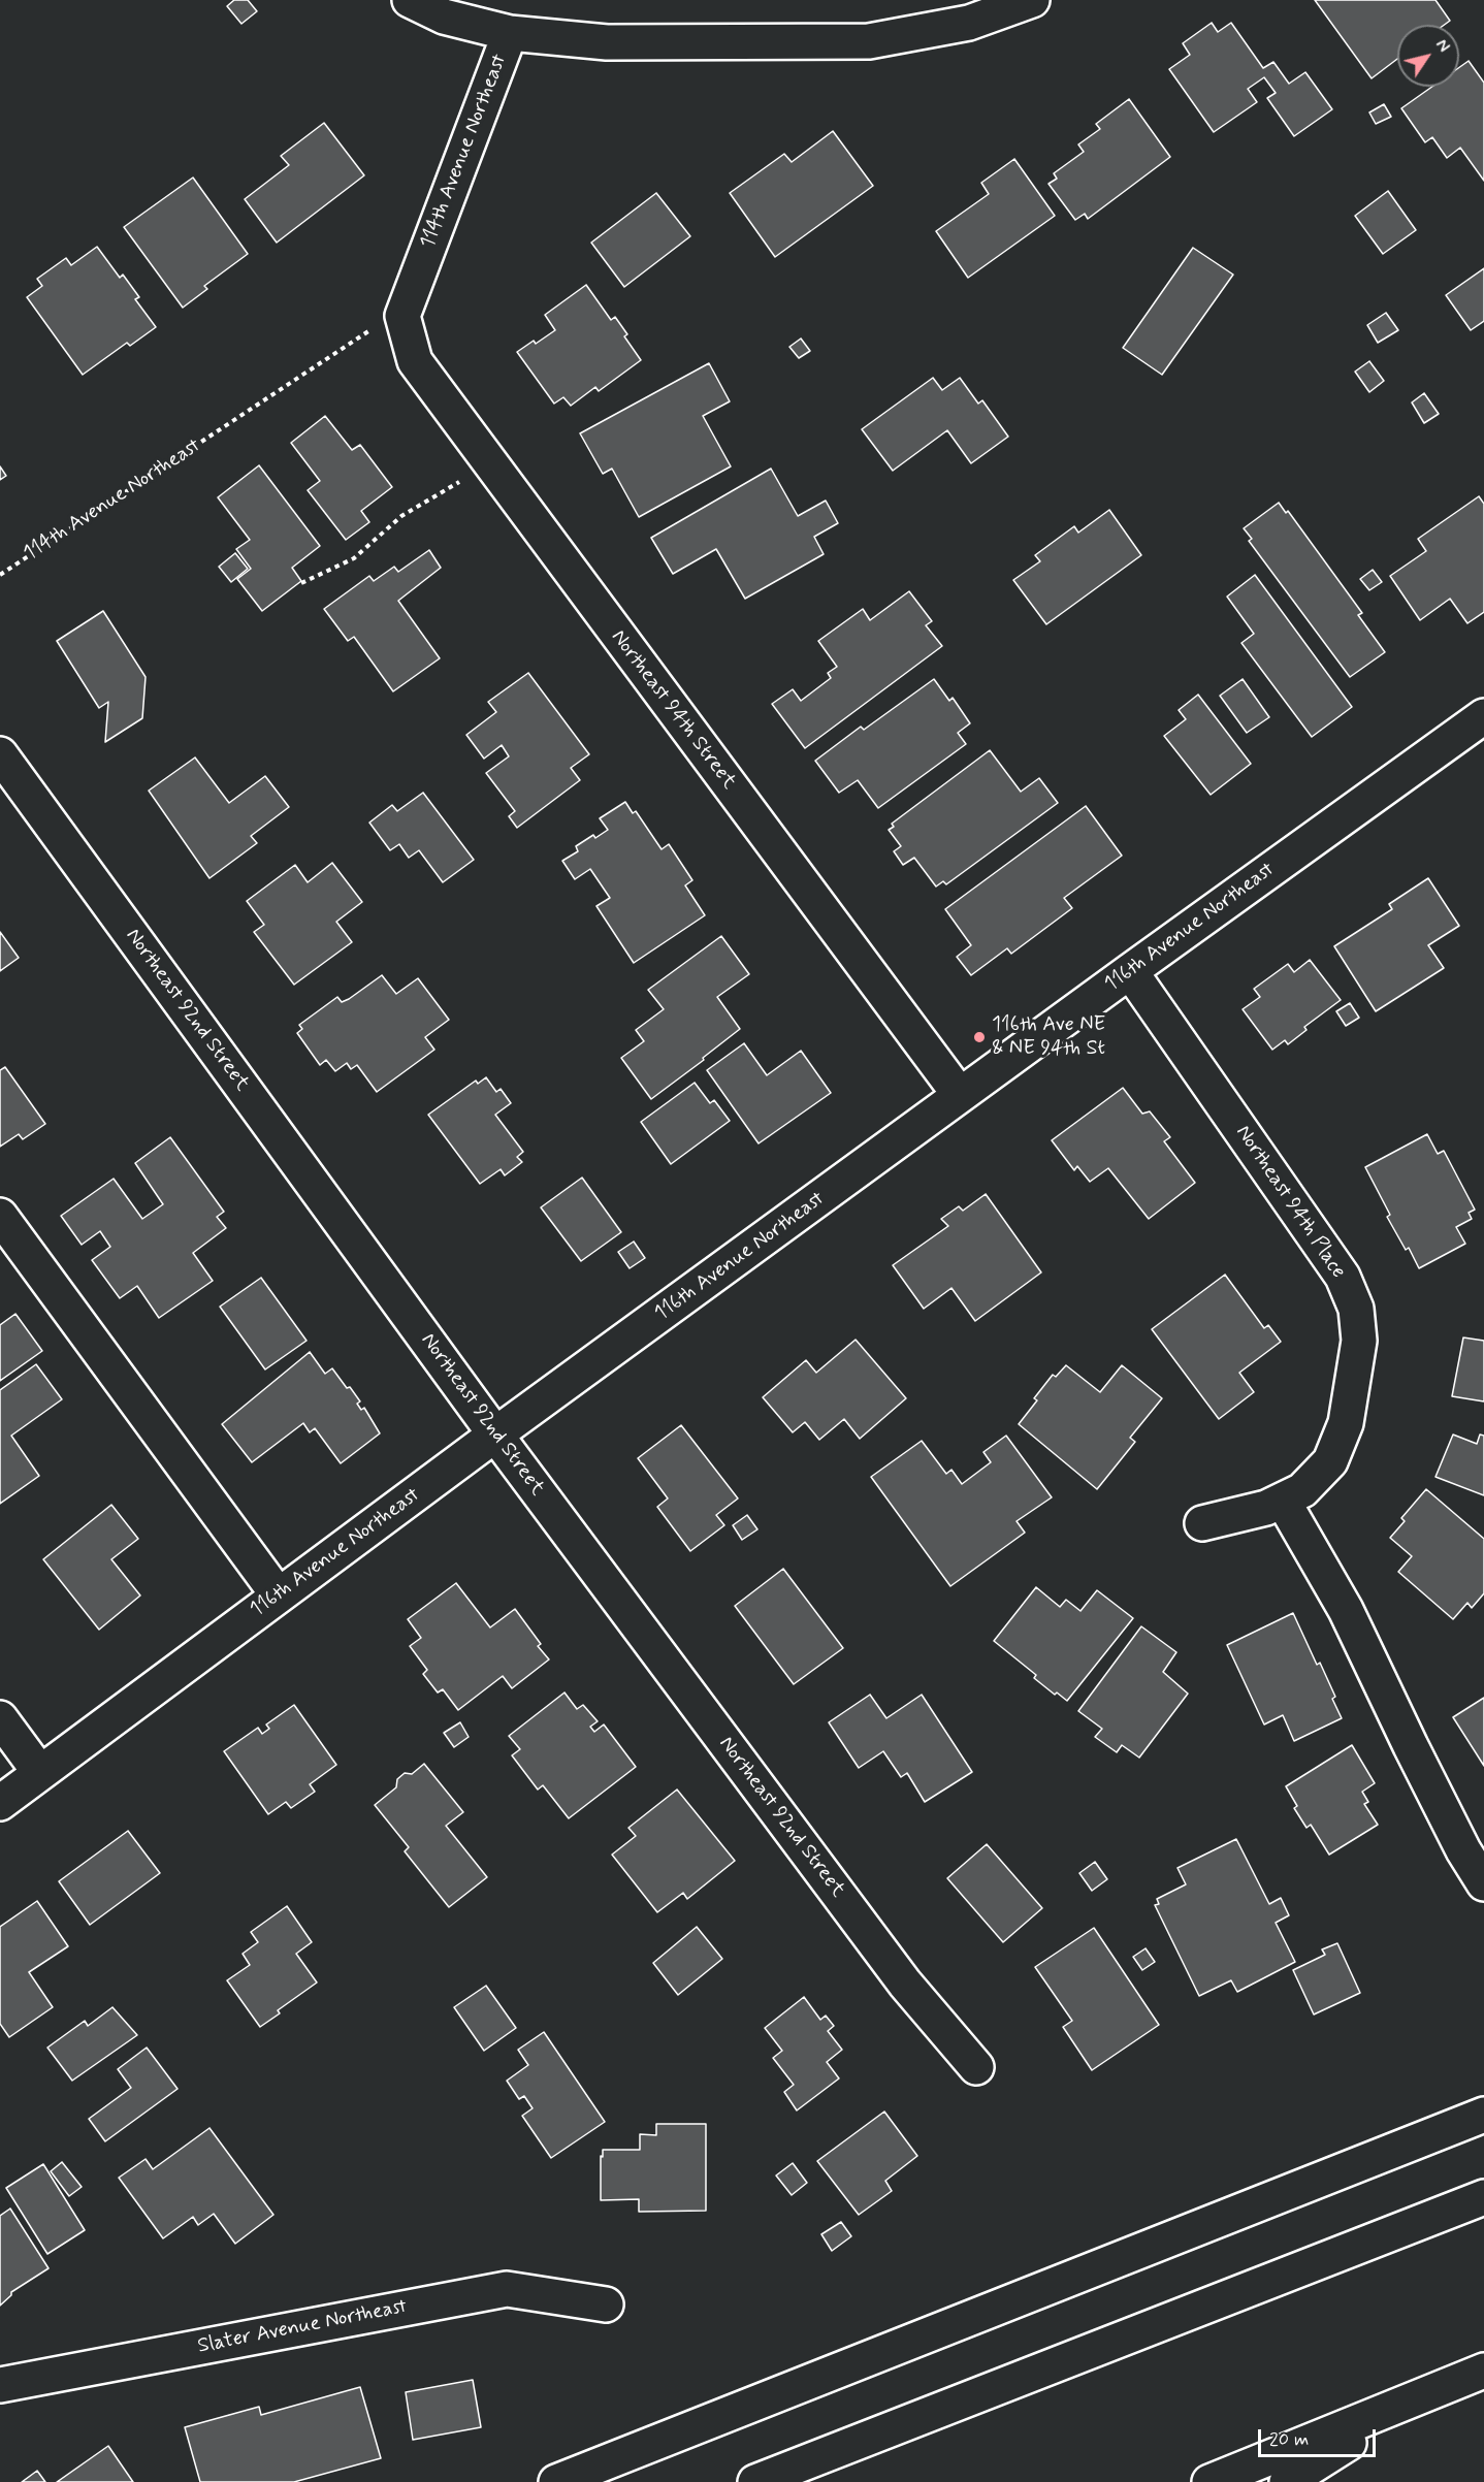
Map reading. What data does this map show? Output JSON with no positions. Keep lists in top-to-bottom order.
{
  "streets": {
    "main road": [
      "114th Avenue Northeast",
      "Northeast 94th Street",
      "116th Avenue Northeast",
      "Northeast 92nd Street",
      "Northeast 94th Place",
      "Slater Avenue Northeast"
    ]
  },
  "crossings": [
    ["114th Avenue Northeast", "Northeast 94th Street"],
    ["Northeast 94th Street", "116th Avenue Northeast"],
    ["116th Avenue Northeast", "Northeast 92nd Street"],
    ["116th Avenue Northeast", "Northeast 94th Place"]
  ],
  "places": ["116th Ave NE & NE 94th St"],
  "scale_bar": "20 m",
  "north": "top right"
}
